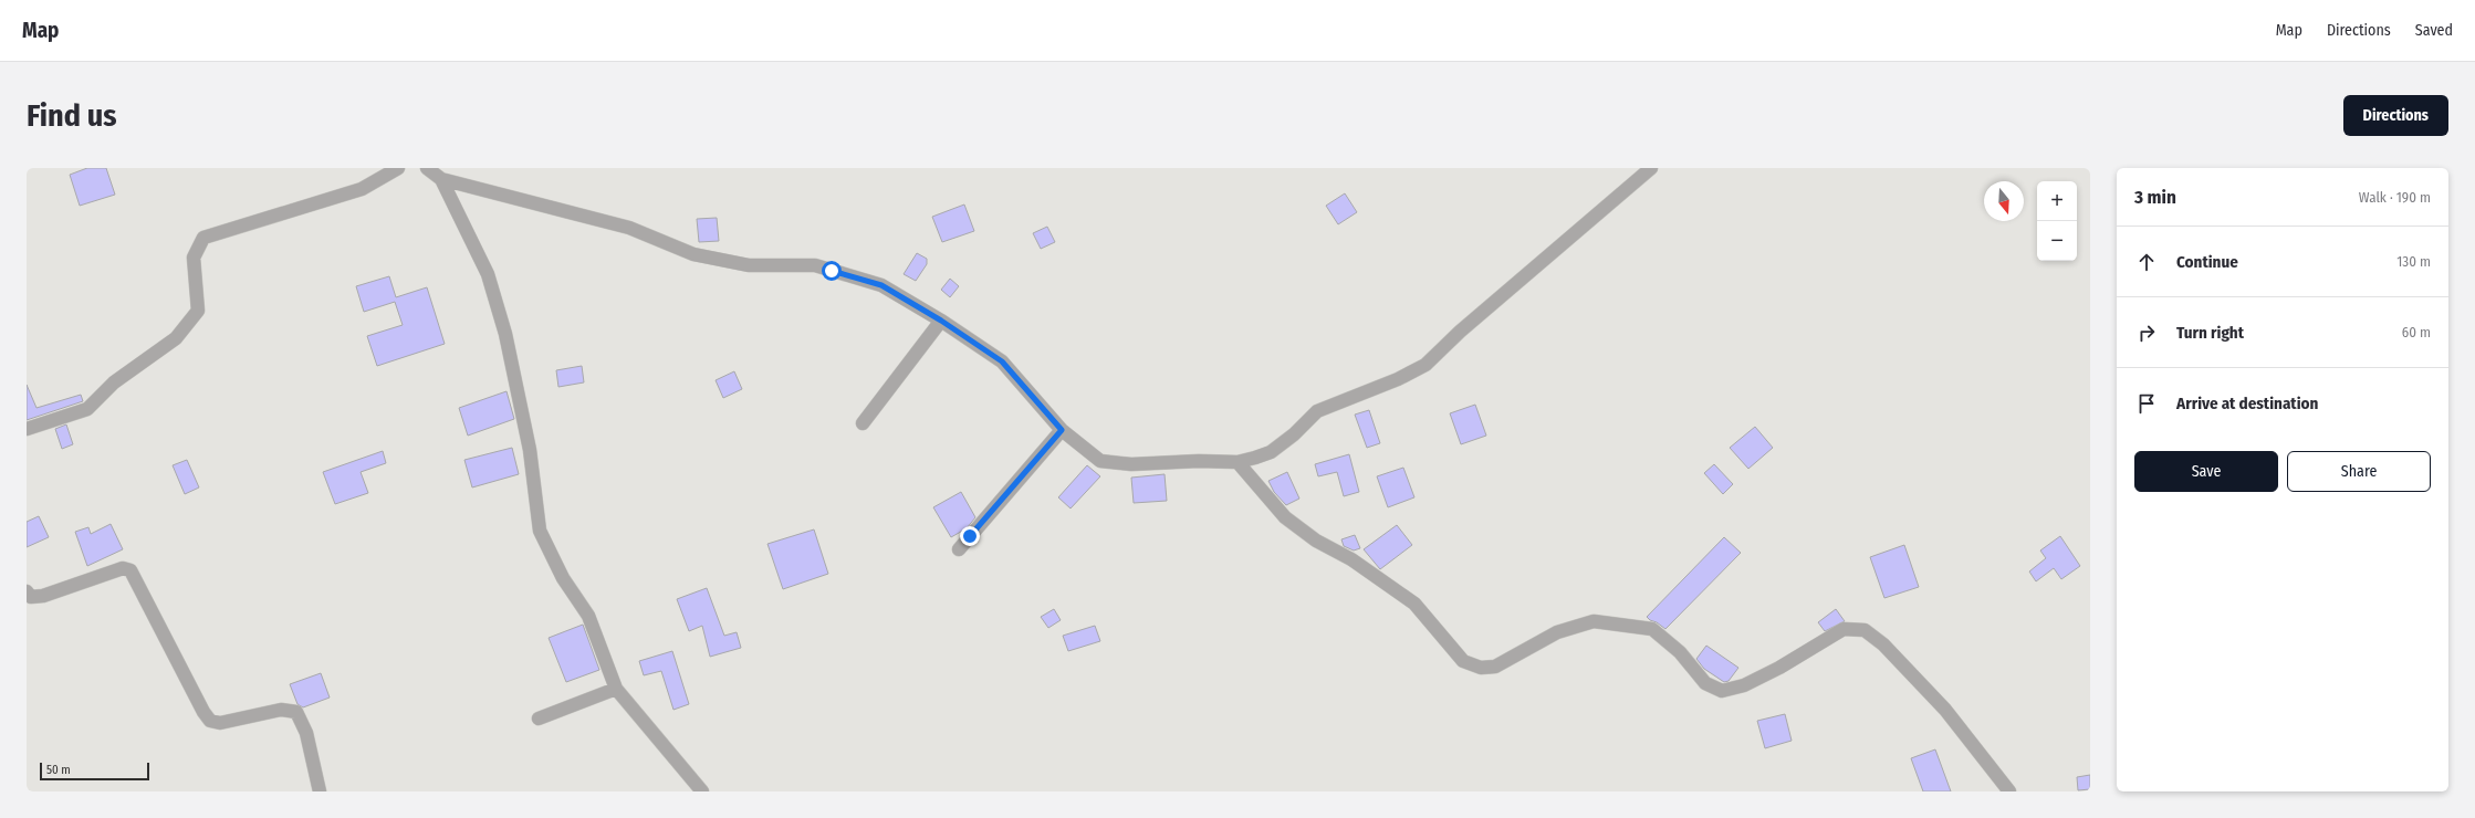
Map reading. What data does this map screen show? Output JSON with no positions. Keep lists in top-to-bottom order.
{
  "scale_bar": "50 m",
  "north": "bottom",
  "page": {
    "header": "Map",
    "nav": ["Map", "Directions", "Saved"],
    "buttons": [
      "Directions",
      ["Save", "Share"]
    ],
    "title": "Find us",
    "heading": ["3 min", "Walk · 190 m"],
    "map_buttons": ["+", "−"],
    "list": [
      ["Continue", "130 m"],
      ["Turn right", "60 m"],
      "Arrive at destination"
    ],
    "scale": "50 m"
  }
}
